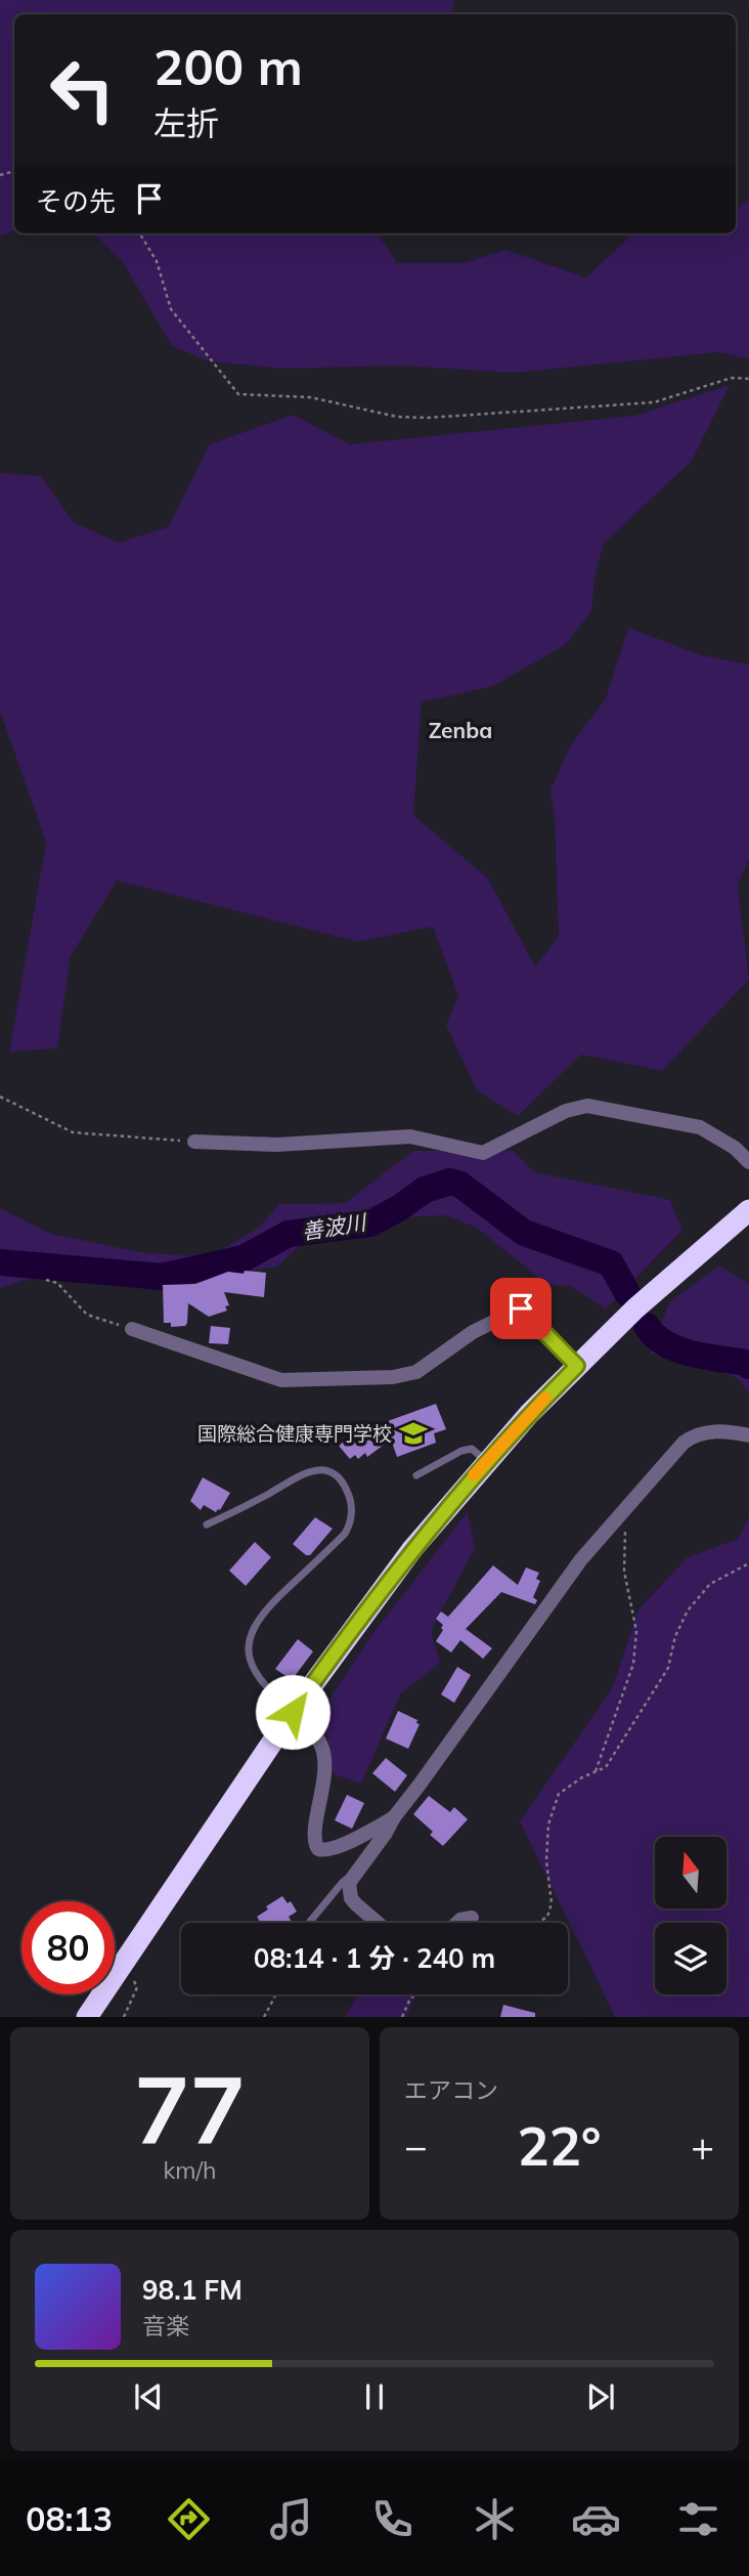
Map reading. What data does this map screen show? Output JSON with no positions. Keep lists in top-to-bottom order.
{
  "districts": ["Zenba"],
  "water": ["善波川"],
  "places": {
    "school or university": ["国際総合健康専門学校"]
  },
  "north": "top",
  "page": {
    "turn": ["200 m", "左折"],
    "then": "その先",
    "limit": "80",
    "trip": "08:14 · 1 分 · 240 m",
    "tile": [
      ["77", "km/h"],
      "エアコン"
    ],
    "heat": ["−", "22°", "+"],
    "song": ["98.1 FM", "音楽"],
    "tabs": "08:13"
  }
}
